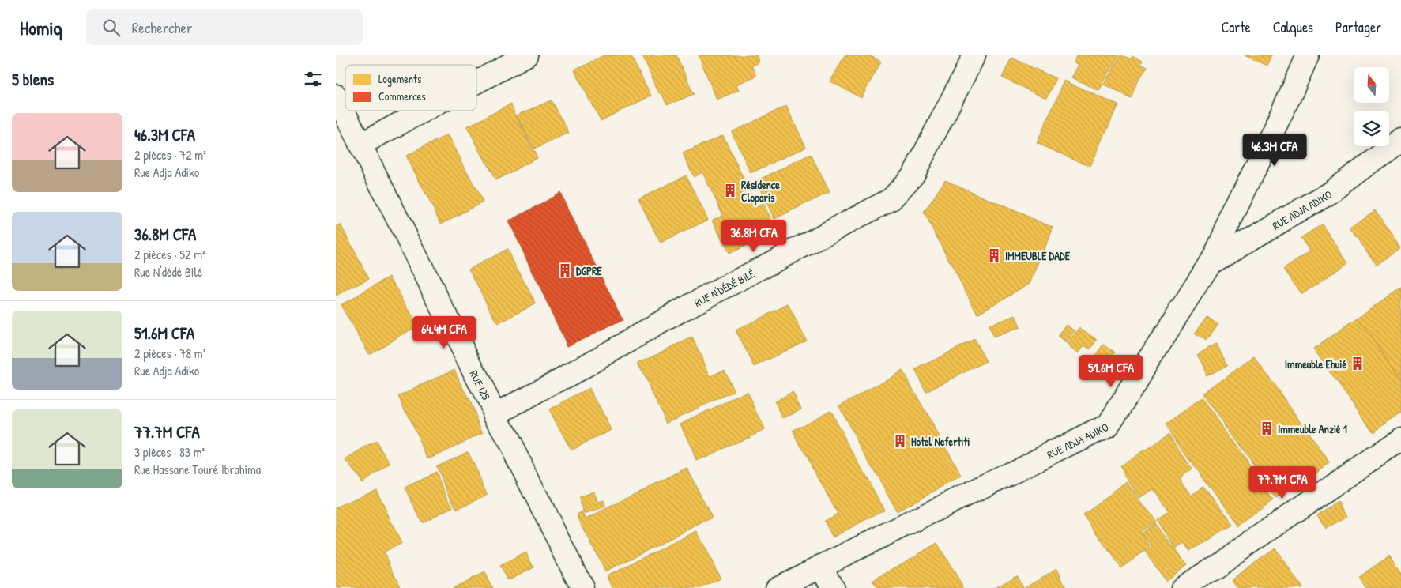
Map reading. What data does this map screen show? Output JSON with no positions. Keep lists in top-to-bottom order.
{
  "streets": {
    "street": ["RUE ADJA ADIKO", "RUE N'DÉDÉ BILÉ", "RUE I25"]
  },
  "crossings": [
    ["RUE N'DÉDÉ BILÉ", "RUE I25"]
  ],
  "places": {
    "building": [
      "Résidence Cloparis",
      "IMMEUBLE DADE",
      "DGPRE",
      "Immeuble Ehuié",
      "Immeuble Anzié 1",
      "Hotel Nefertiti"
    ]
  },
  "legend": ["Logements", "Commerces"],
  "north": "top",
  "page": {
    "header": "Homiq",
    "search": "Rechercher",
    "nav": ["Carte", "Calques", "Partager"],
    "heading": "5 biens",
    "list": [
      {
        "name": "46.3M CFA",
        "note": "2 pièces · 72 m² · Rue Adja Adiko"
      },
      {
        "name": "36.8M CFA",
        "note": "2 pièces · 52 m² · Rue N'dédé Bilé"
      },
      {
        "name": "51.6M CFA",
        "note": "2 pièces · 78 m² · Rue Adja Adiko"
      },
      {
        "name": "77.7M CFA",
        "note": "3 pièces · 83 m² · Rue Hassane Touré Ibrahima"
      }
    ],
    "price": [
      "46.3M CFA",
      "36.8M CFA",
      "64.4M CFA",
      "51.6M CFA",
      "77.7M CFA"
    ]
  }
}
